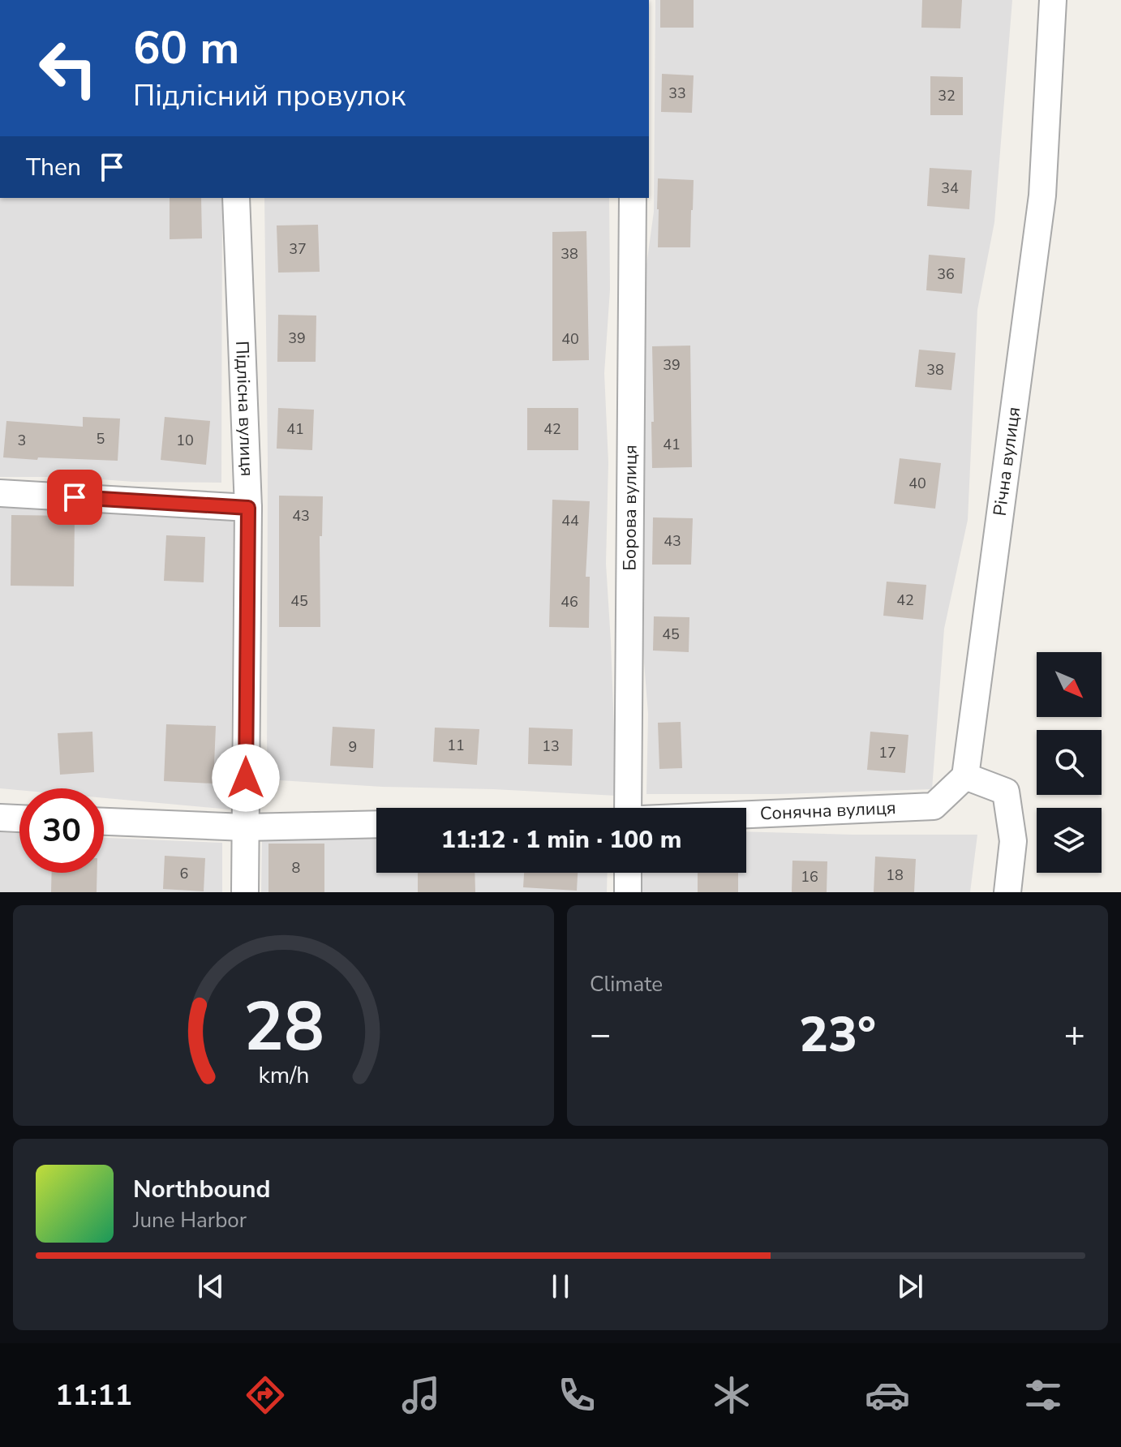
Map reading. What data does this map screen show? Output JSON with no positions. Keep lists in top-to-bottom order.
{
  "streets": {
    "street": [
      "Підлісна вулиця",
      "Річна вулиця",
      "Борова вулиця",
      "Сонячна вулиця"
    ]
  },
  "crossings": [
    ["Річна вулиця", "Сонячна вулиця"]
  ],
  "house_numbers": [
    "33",
    "32",
    "34",
    "37",
    "38",
    "36",
    "39",
    "40",
    "39",
    "38",
    "41",
    "42",
    "5",
    "3",
    "10",
    "41",
    "40",
    "43",
    "44",
    "43",
    "42",
    "45",
    "46",
    "45",
    "11",
    "13",
    "9",
    "17",
    "8",
    "6",
    "18",
    "16"
  ],
  "north": "bottom right",
  "page": {
    "turn": ["60 m", "Підлісний провулок"],
    "then": "Then",
    "limit": "30",
    "trip": "11:12 · 1 min · 100 m",
    "tile": "Climate",
    "heat": ["−", "23°", "+"],
    "song": ["Northbound", "June Harbor"],
    "tabs": "11:11",
    "gauge": ["28", "km/h"]
  }
}
